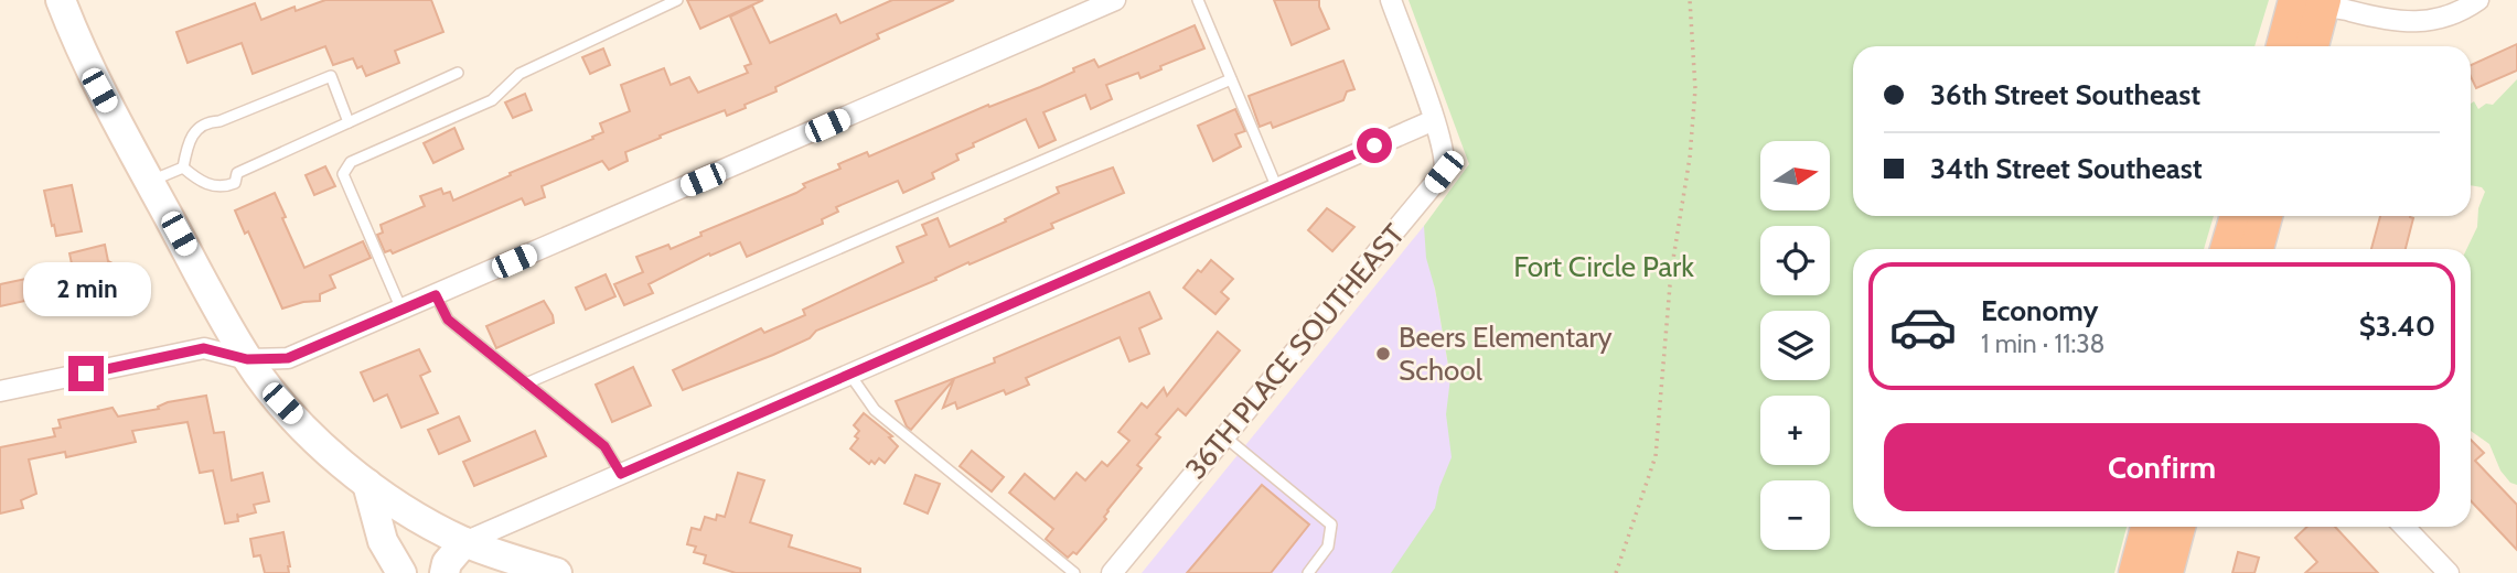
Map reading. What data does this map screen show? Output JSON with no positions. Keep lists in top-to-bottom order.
{
  "streets": {
    "street": ["36TH PLACE SOUTHEAST"]
  },
  "parks": ["Fort Circle Park"],
  "places": ["Beers Elementary School"],
  "north": "right",
  "page": {
    "banner": ["36th Street Southeast", "34th Street Southeast"],
    "map_buttons": ["+", "−"],
    "bubble": "2 min",
    "list": [
      {
        "name": "Economy",
        "note": "1 min · 11:38",
        "value": "$3.40"
      }
    ],
    "buttons": "Confirm"
  }
}
